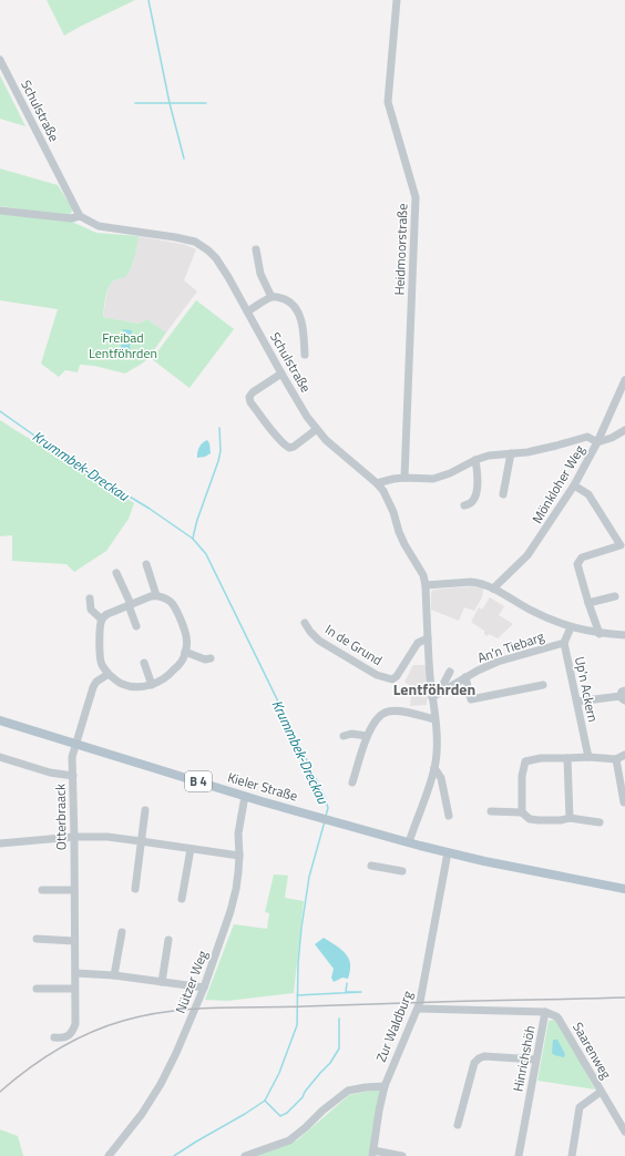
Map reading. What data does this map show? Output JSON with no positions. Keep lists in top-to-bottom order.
{
  "streets": {
    "main road": ["B 4", "Kieler Straße"],
    "street": [
      "Schulstraße",
      "Heidmoorstraße",
      "Mönkloher Weg",
      "In de Grund",
      "An'n Tiebarg",
      "Up'n Ackern",
      "Otterbraack",
      "Nützer Weg",
      "Zur Waldburg",
      "Saarenweg",
      "Hinrichshöh"
    ]
  },
  "crossings": [
    ["Schulstraße", "In de Grund"],
    ["Schulstraße", "An'n Tiebarg"],
    ["Schulstraße", "Kieler Straße"],
    ["An'n Tiebarg", "Up'n Ackern"],
    ["Kieler Straße", "Otterbraack"],
    ["Kieler Straße", "Nützer Weg"],
    ["Kieler Straße", "Zur Waldburg"],
    ["Zur Waldburg", "Hinrichshöh"],
    ["Saarenweg", "Hinrichshöh"]
  ],
  "districts": ["Lentföhrden"],
  "water": ["Krummbek-Dreckau"],
  "parks": ["Freibad Lentföhrden"]
}
